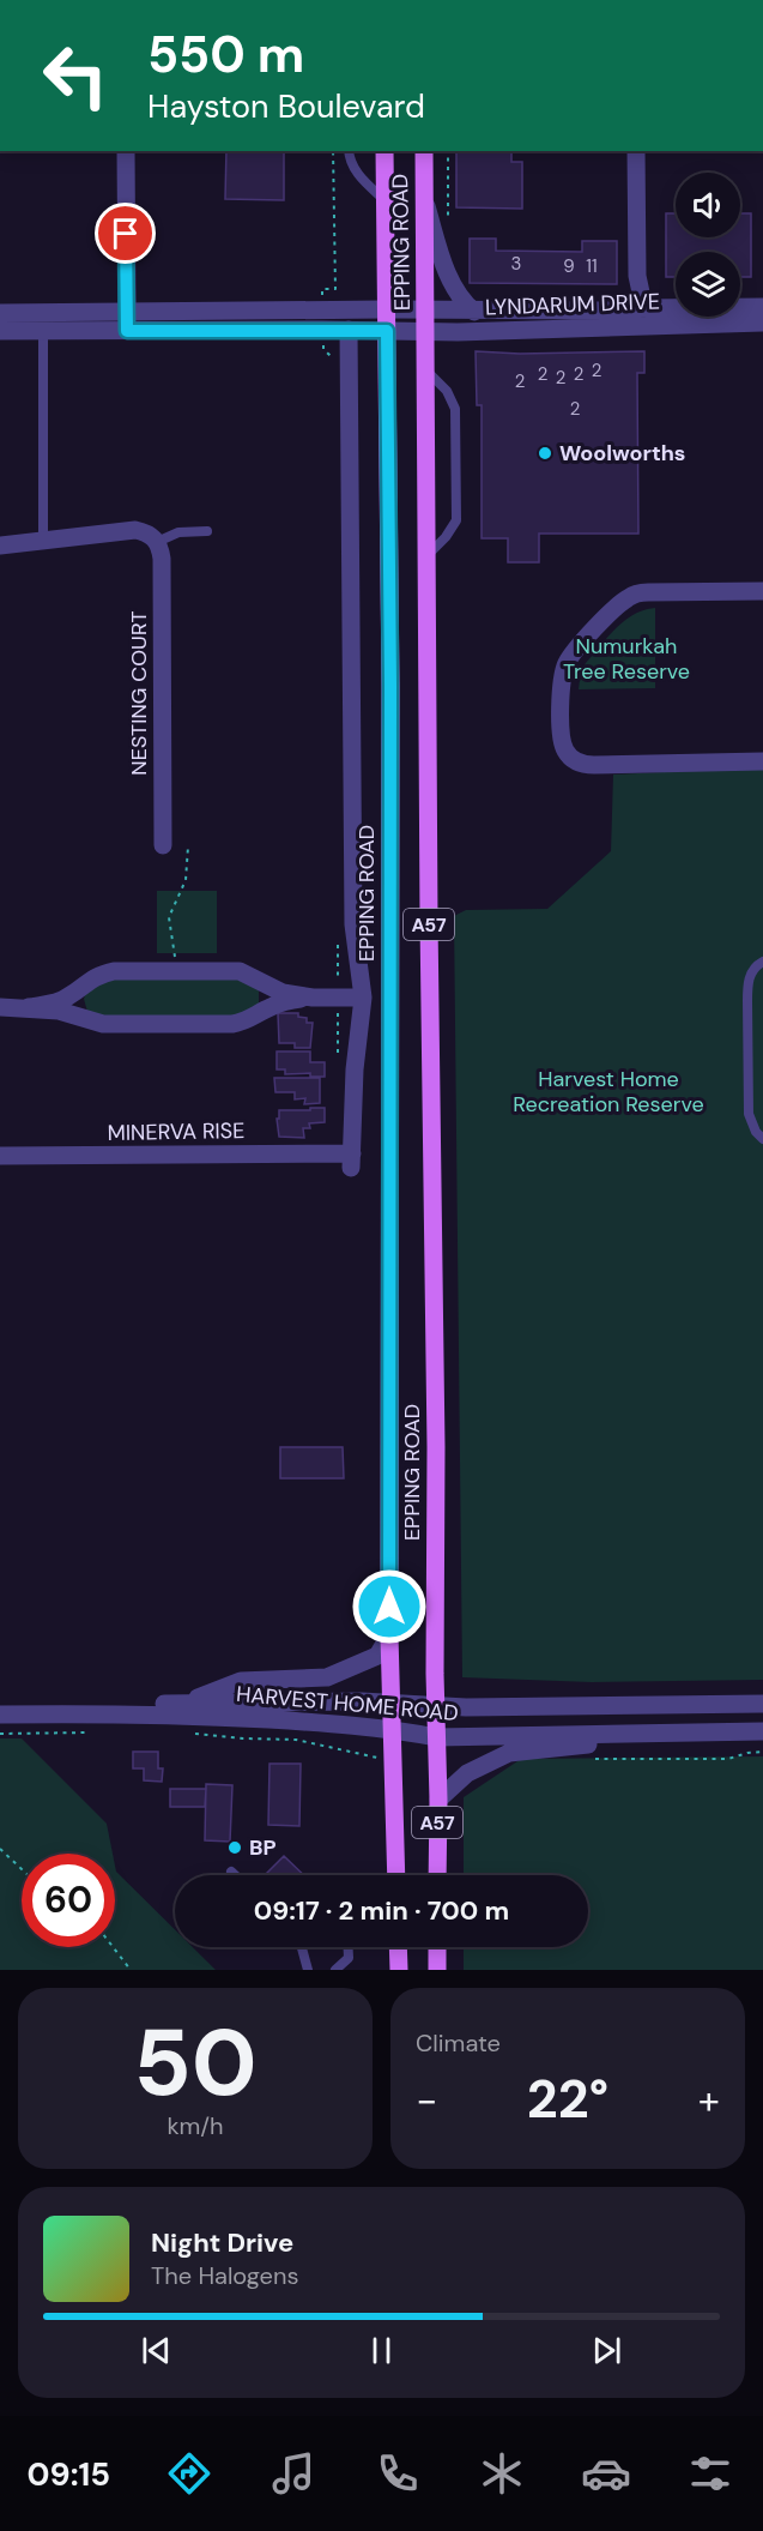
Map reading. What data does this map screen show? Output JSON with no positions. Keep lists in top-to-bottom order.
{
  "streets": {
    "main road": ["EPPING ROAD", "A57"],
    "street": [
      "LYNDARUM DRIVE",
      "NESTING COURT",
      "MINERVA RISE",
      "HARVEST HOME ROAD"
    ]
  },
  "crossings": [
    ["EPPING ROAD", "LYNDARUM DRIVE"],
    ["EPPING ROAD", "MINERVA RISE"],
    ["EPPING ROAD", "HARVEST HOME ROAD"]
  ],
  "parks": ["Numurkah Tree Reserve", "Harvest Home Recreation Reserve"],
  "places": ["Woolworths", "BP"],
  "house_numbers": [
    "3",
    "9",
    "11",
    "2",
    "2",
    "2",
    "2",
    "2",
    "2"
  ],
  "page": {
    "turn": ["550 m", "Hayston Boulevard"],
    "limit": "60",
    "trip": "09:17 · 2 min · 700 m",
    "tile": [
      ["50", "km/h"],
      "Climate"
    ],
    "heat": ["−", "22°", "+"],
    "song": ["Night Drive", "The Halogens"],
    "tabs": "09:15"
  }
}
